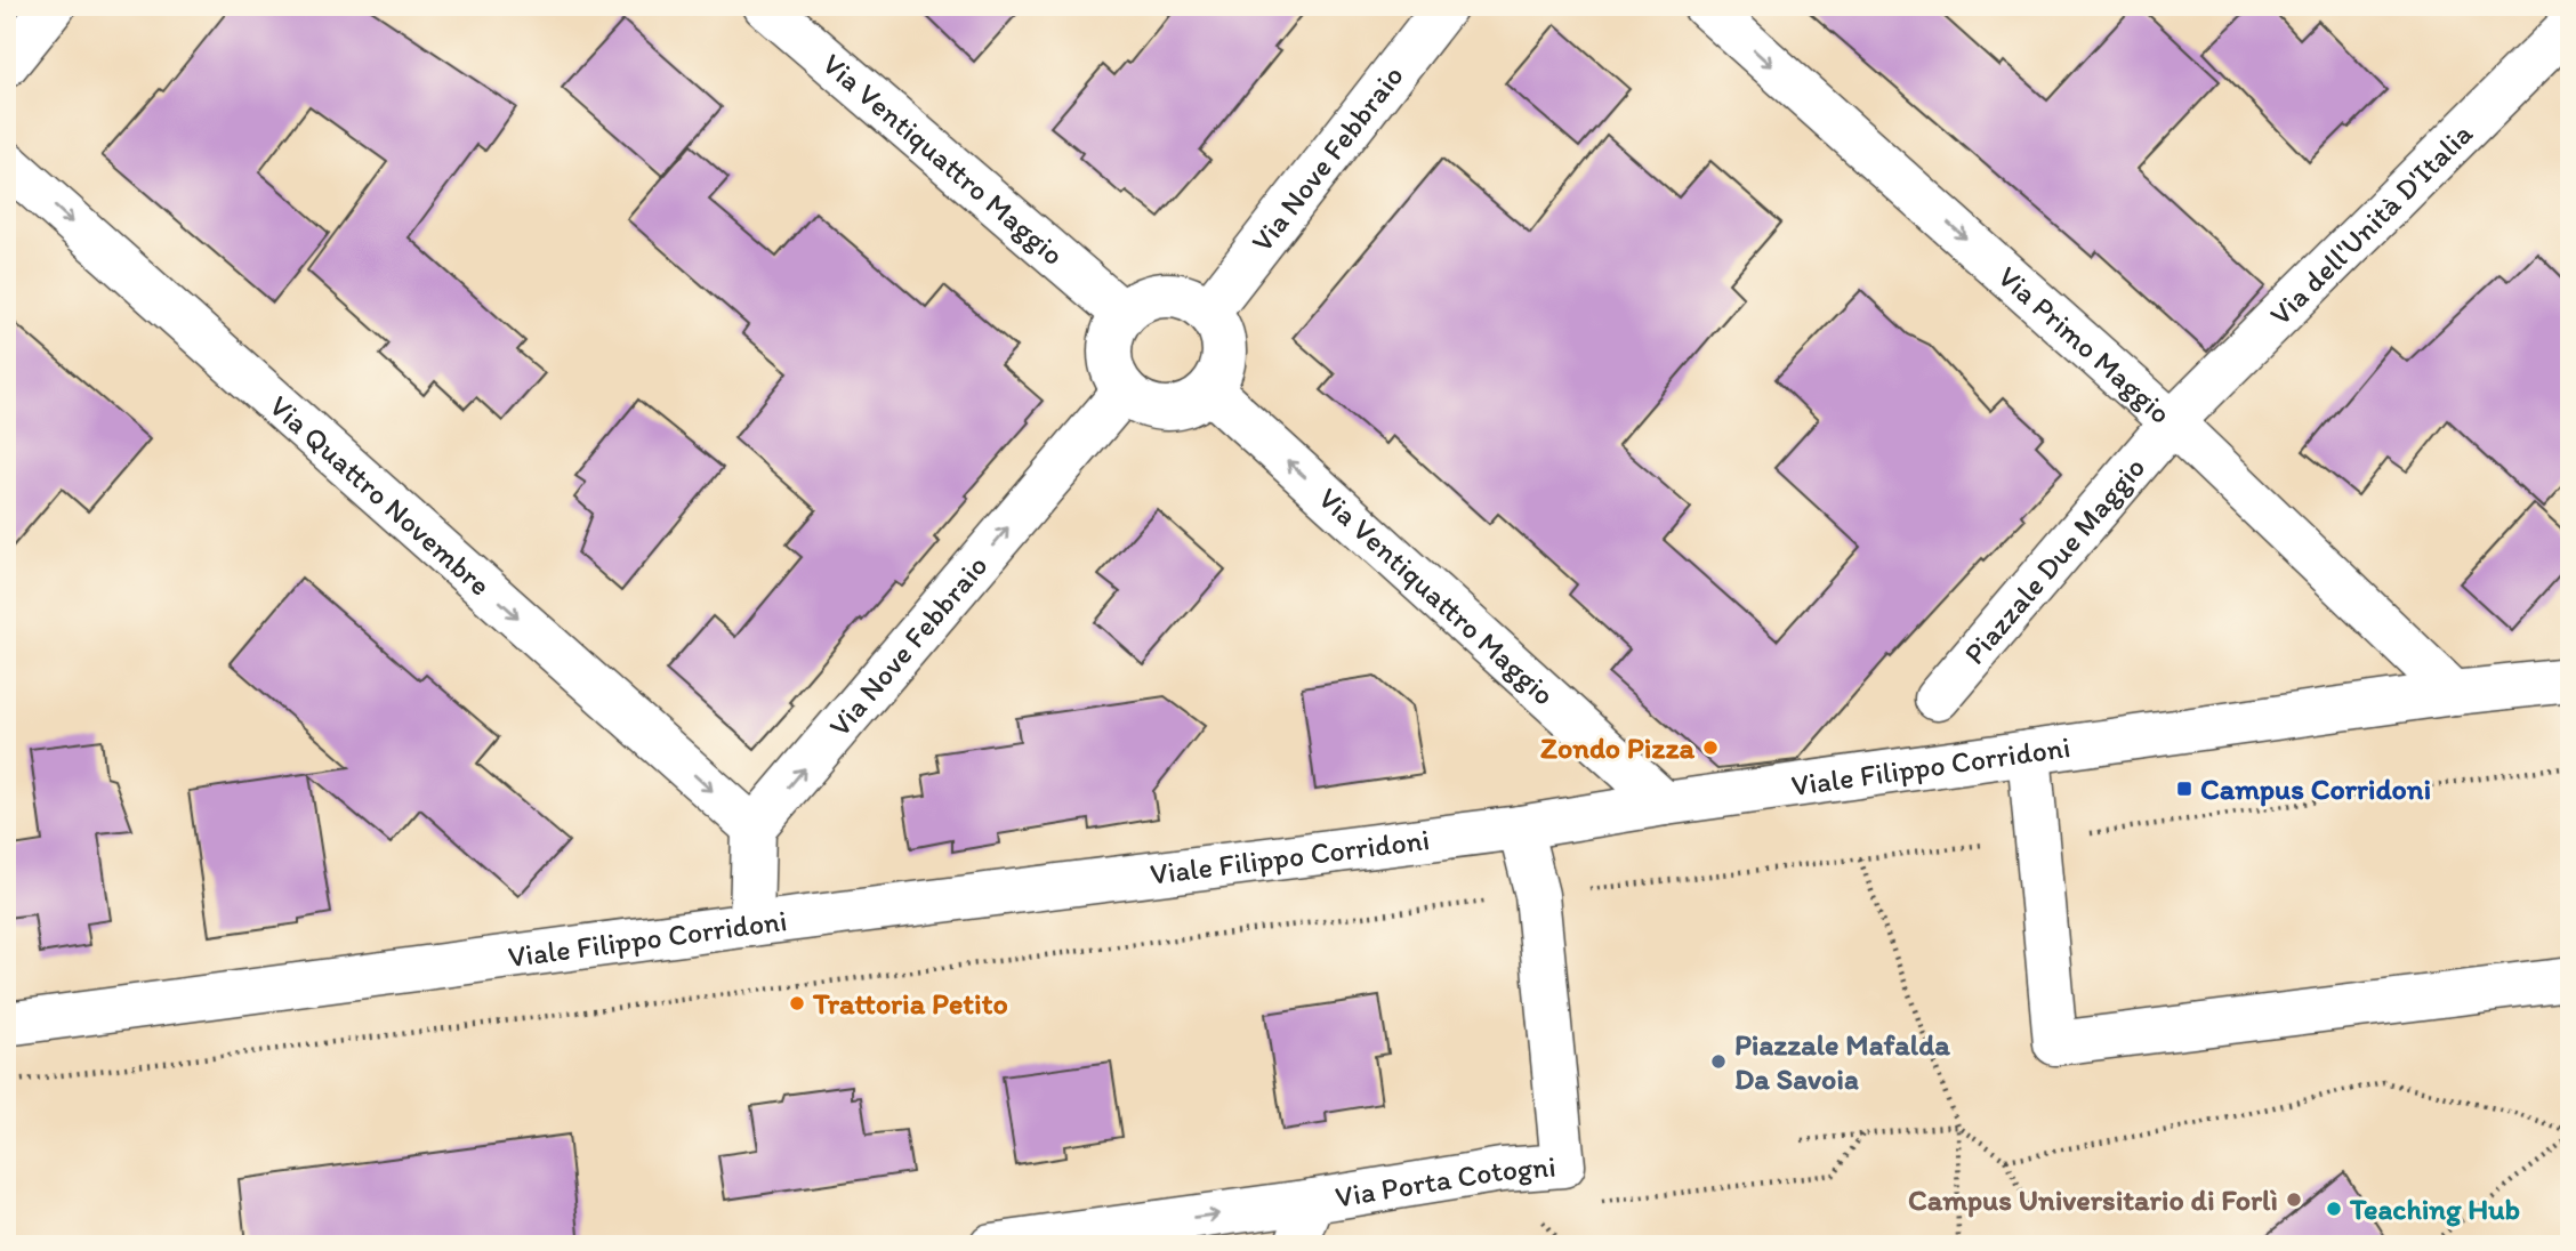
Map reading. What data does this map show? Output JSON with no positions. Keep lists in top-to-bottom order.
{
  "streets": {
    "street": [
      "Via Nove Febbraio",
      "Via Ventiquattro Maggio",
      "Via dell'Unità D'Italia",
      "Via Primo Maggio",
      "Via Quattro Novembre",
      "Piazzale Due Maggio",
      "Viale Filippo Corridoni",
      "Via Porta Cotogni"
    ]
  },
  "crossings": [
    ["Via Nove Febbraio", "Via Ventiquattro Maggio"],
    ["Via Nove Febbraio", "Via Quattro Novembre"],
    ["Via Ventiquattro Maggio", "Viale Filippo Corridoni"],
    ["Via dell'Unità D'Italia", "Via Primo Maggio"],
    ["Via dell'Unità D'Italia", "Piazzale Due Maggio"],
    ["Via Primo Maggio", "Piazzale Due Maggio"],
    ["Via Primo Maggio", "Viale Filippo Corridoni"],
    ["Viale Filippo Corridoni", "Via Porta Cotogni"]
  ],
  "one_way": [
    "Via Nove Febbraio",
    "Via Ventiquattro Maggio",
    "Via Primo Maggio",
    "Via Quattro Novembre",
    "Via Porta Cotogni"
  ],
  "places": {
    "other": [
      "Zondo Pizza",
      "Trattoria Petito",
      "Piazzale Mafalda Da Savoia",
      "Campus Universitario di Forlì",
      "Teaching Hub"
    ],
    "transit": ["Campus Corridoni"]
  }
}
